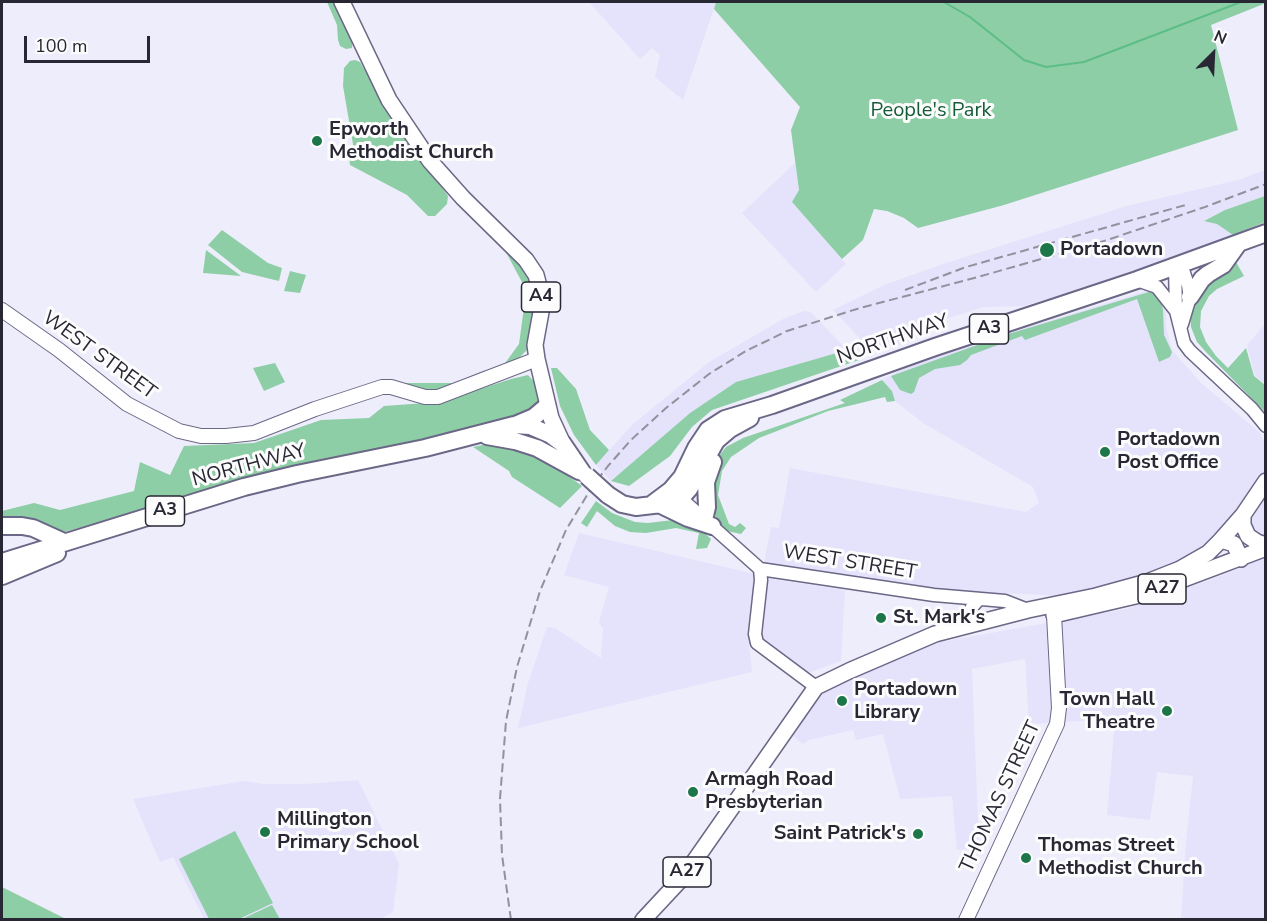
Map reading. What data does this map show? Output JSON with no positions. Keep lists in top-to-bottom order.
{
  "streets": {
    "highway": ["A3", "NORTHWAY"],
    "main road": [
      "A4",
      "WEST STREET",
      "A27",
      "THOMAS STREET"
    ]
  },
  "crossings": [
    ["A4", "NORTHWAY"],
    ["A4", "WEST STREET"],
    ["WEST STREET", "A27"],
    ["A27", "THOMAS STREET"]
  ],
  "parks": ["People's Park"],
  "places": [
    "Epworth Methodist Church",
    "Portadown",
    "Portadown Post Office",
    "St. Mark's",
    "Portadown Library",
    "Town Hall Theatre",
    "Armagh Road Presbyterian",
    "Millington Primary School",
    "Saint Patrick's",
    "Thomas Street Methodist Church"
  ],
  "scale_bar": "100 m",
  "north": "top right"
}
